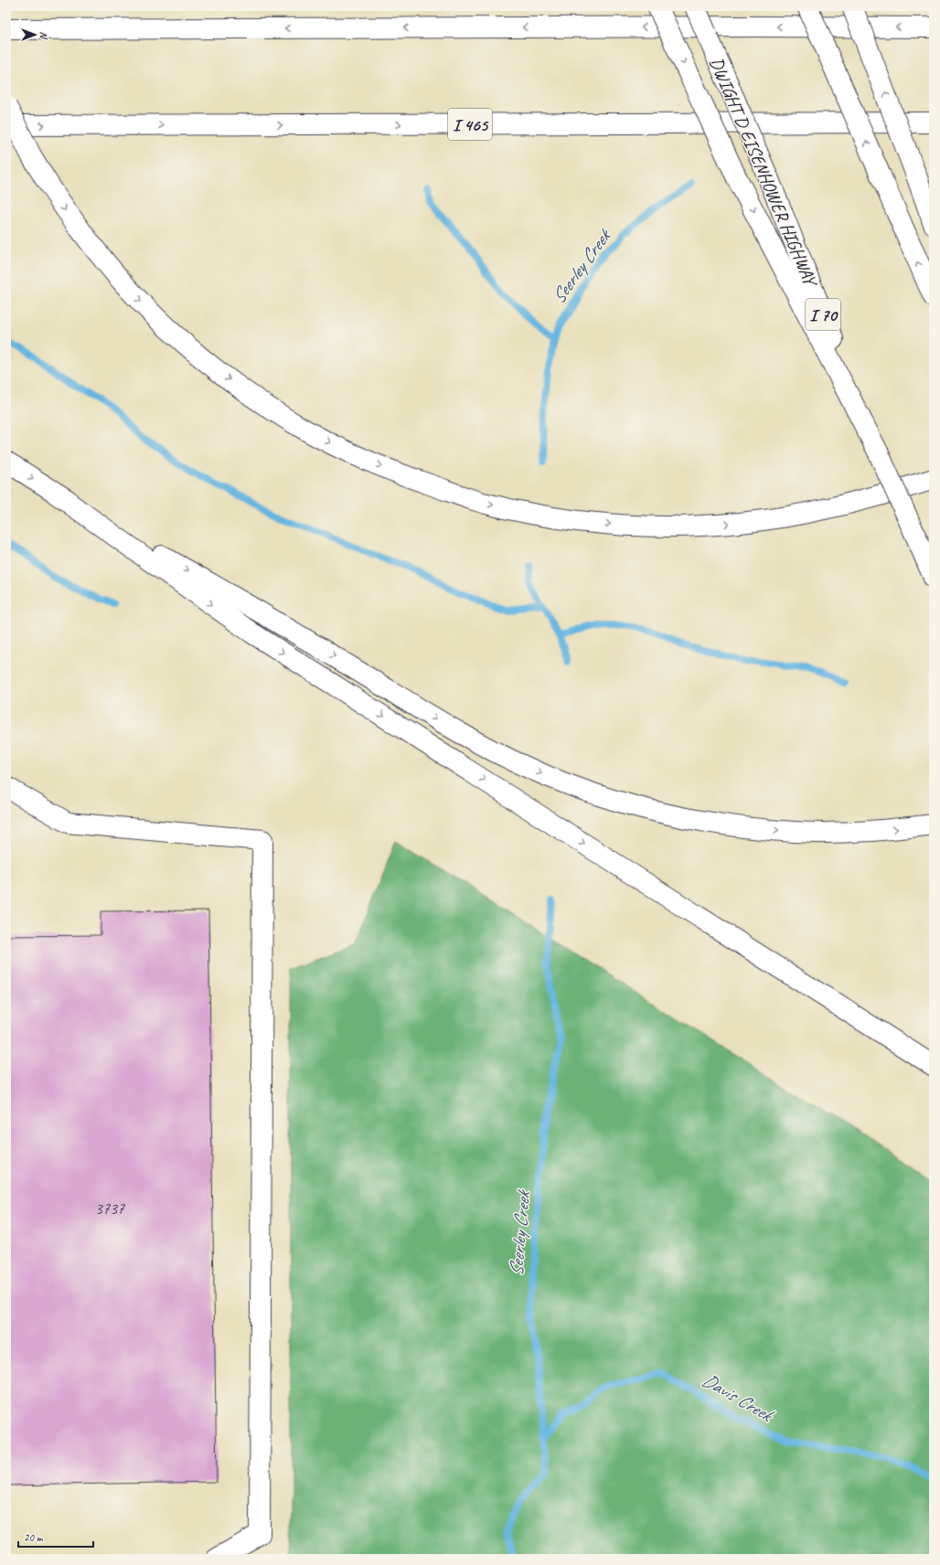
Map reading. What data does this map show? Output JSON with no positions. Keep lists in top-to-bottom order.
{
  "streets": {
    "main road": ["I 465", "DWIGHT D EISENHOWER HIGHWAY", "I 70"]
  },
  "water": ["Seerley Creek", "Davis Creek"],
  "house_numbers": ["3737"],
  "scale_bar": "20 m",
  "north": "right"
}
